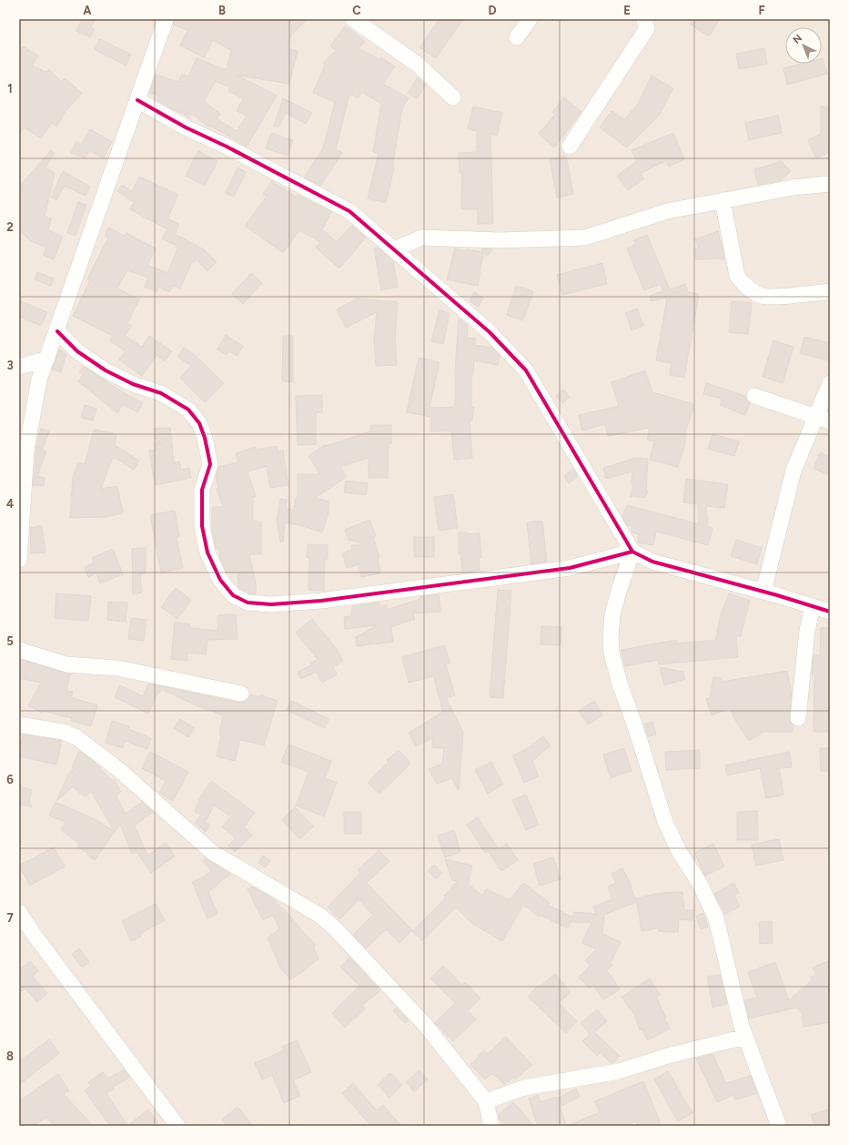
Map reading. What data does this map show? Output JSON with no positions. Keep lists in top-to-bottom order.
{
  "north": "top left",
  "grid": {
    "columns": [
      "A",
      "B",
      "C",
      "D",
      "E",
      "F"
    ],
    "rows": [
      "1",
      "2",
      "3",
      "4",
      "5",
      "6",
      "7",
      "8"
    ]
  }
}
